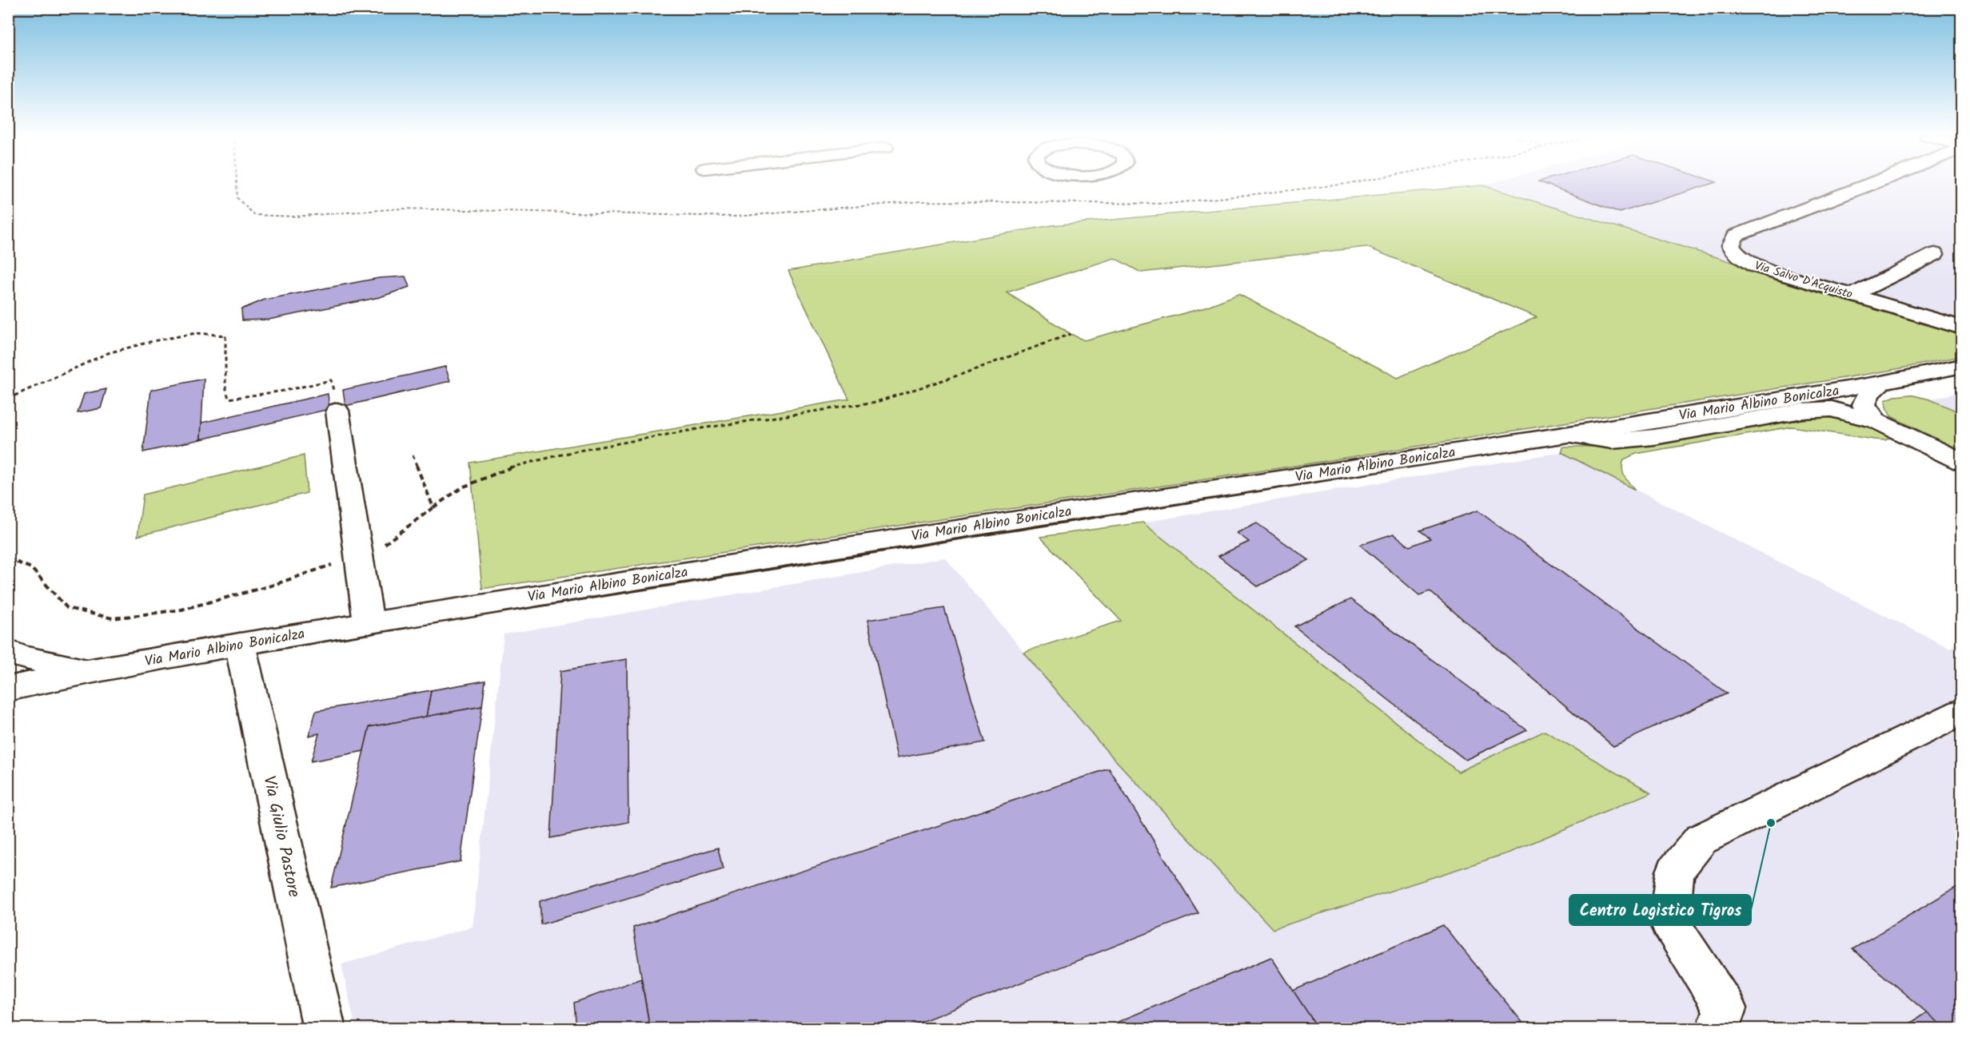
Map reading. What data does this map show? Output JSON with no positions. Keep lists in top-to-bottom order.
{
  "streets": {
    "main road": ["Via Salvo D'Acquisto", "Via Mario Albino Bonicalza", "Via Giulio Pastore"]
  },
  "crossings": [
    ["Via Mario Albino Bonicalza", "Via Giulio Pastore"]
  ],
  "places": ["Centro Logistico Tigros"]
}
